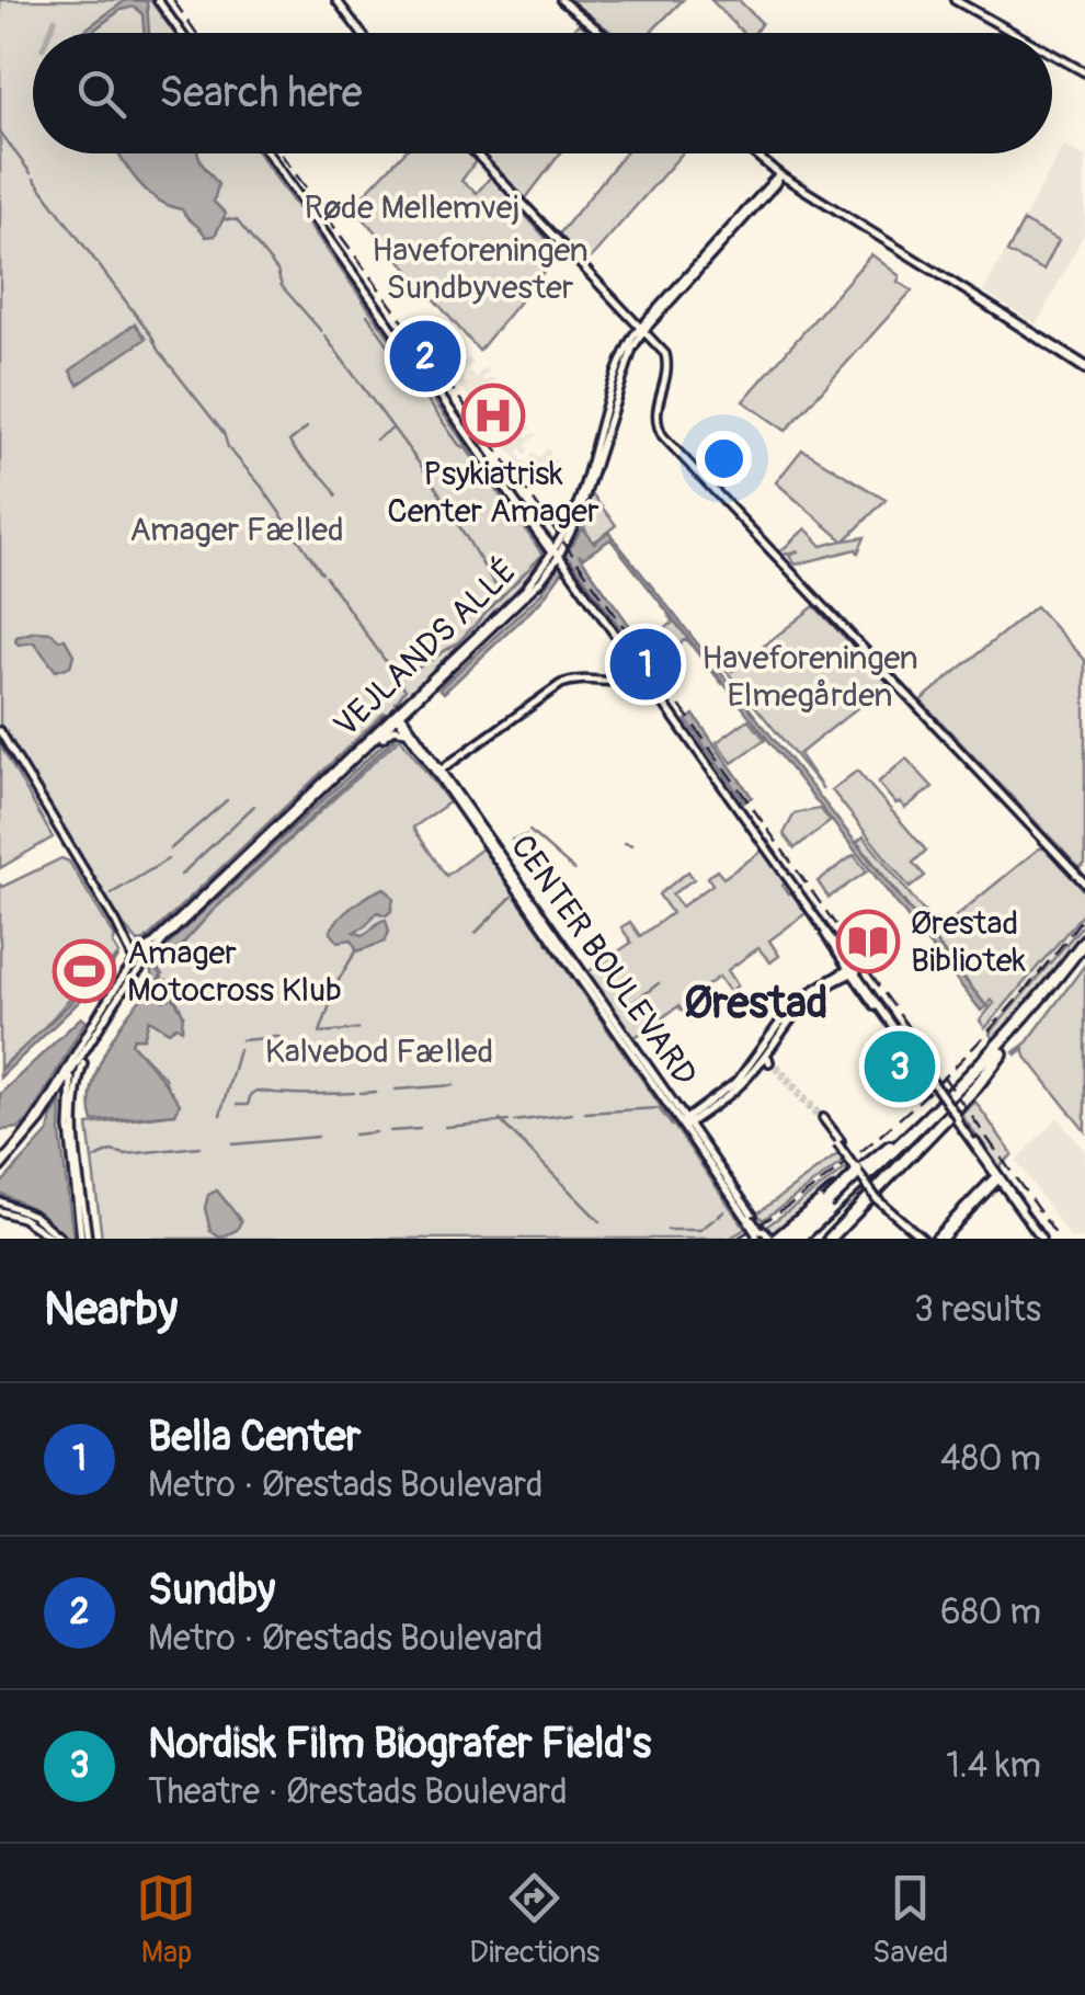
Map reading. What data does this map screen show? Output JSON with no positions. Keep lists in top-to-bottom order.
{
  "streets": {
    "street": ["VEJLANDS ALLÉ", "CENTER BOULEVARD"]
  },
  "crossings": [
    ["VEJLANDS ALLÉ", "CENTER BOULEVARD"]
  ],
  "districts": ["Ørestad"],
  "parks": [
    "Røde Mellemvej",
    "Haveforeningen Sundbyvester",
    "Amager Fælled",
    "Haveforeningen Elmegården",
    "Kalvebod Fælled"
  ],
  "places": {
    "hospital": ["Psykiatrisk Center Amager"],
    "library": ["Ørestad Bibliotek"],
    "sports": ["Amager Motocross Klub"]
  },
  "page": {
    "search": "Search here",
    "pins": ["2", "1", "3"],
    "heading": ["Nearby", "3 results"],
    "list": [
      {
        "mark": "1",
        "name": "Bella Center",
        "note": "Metro · Ørestads Boulevard",
        "value": "480 m"
      },
      {
        "mark": "2",
        "name": "Sundby",
        "note": "Metro · Ørestads Boulevard",
        "value": "680 m"
      },
      {
        "mark": "3",
        "name": "Nordisk Film Biografer Field's",
        "note": "Theatre · Ørestads Boulevard",
        "value": "1.4 km"
      }
    ],
    "nav": ["Map", "Directions", "Saved"]
  }
}
